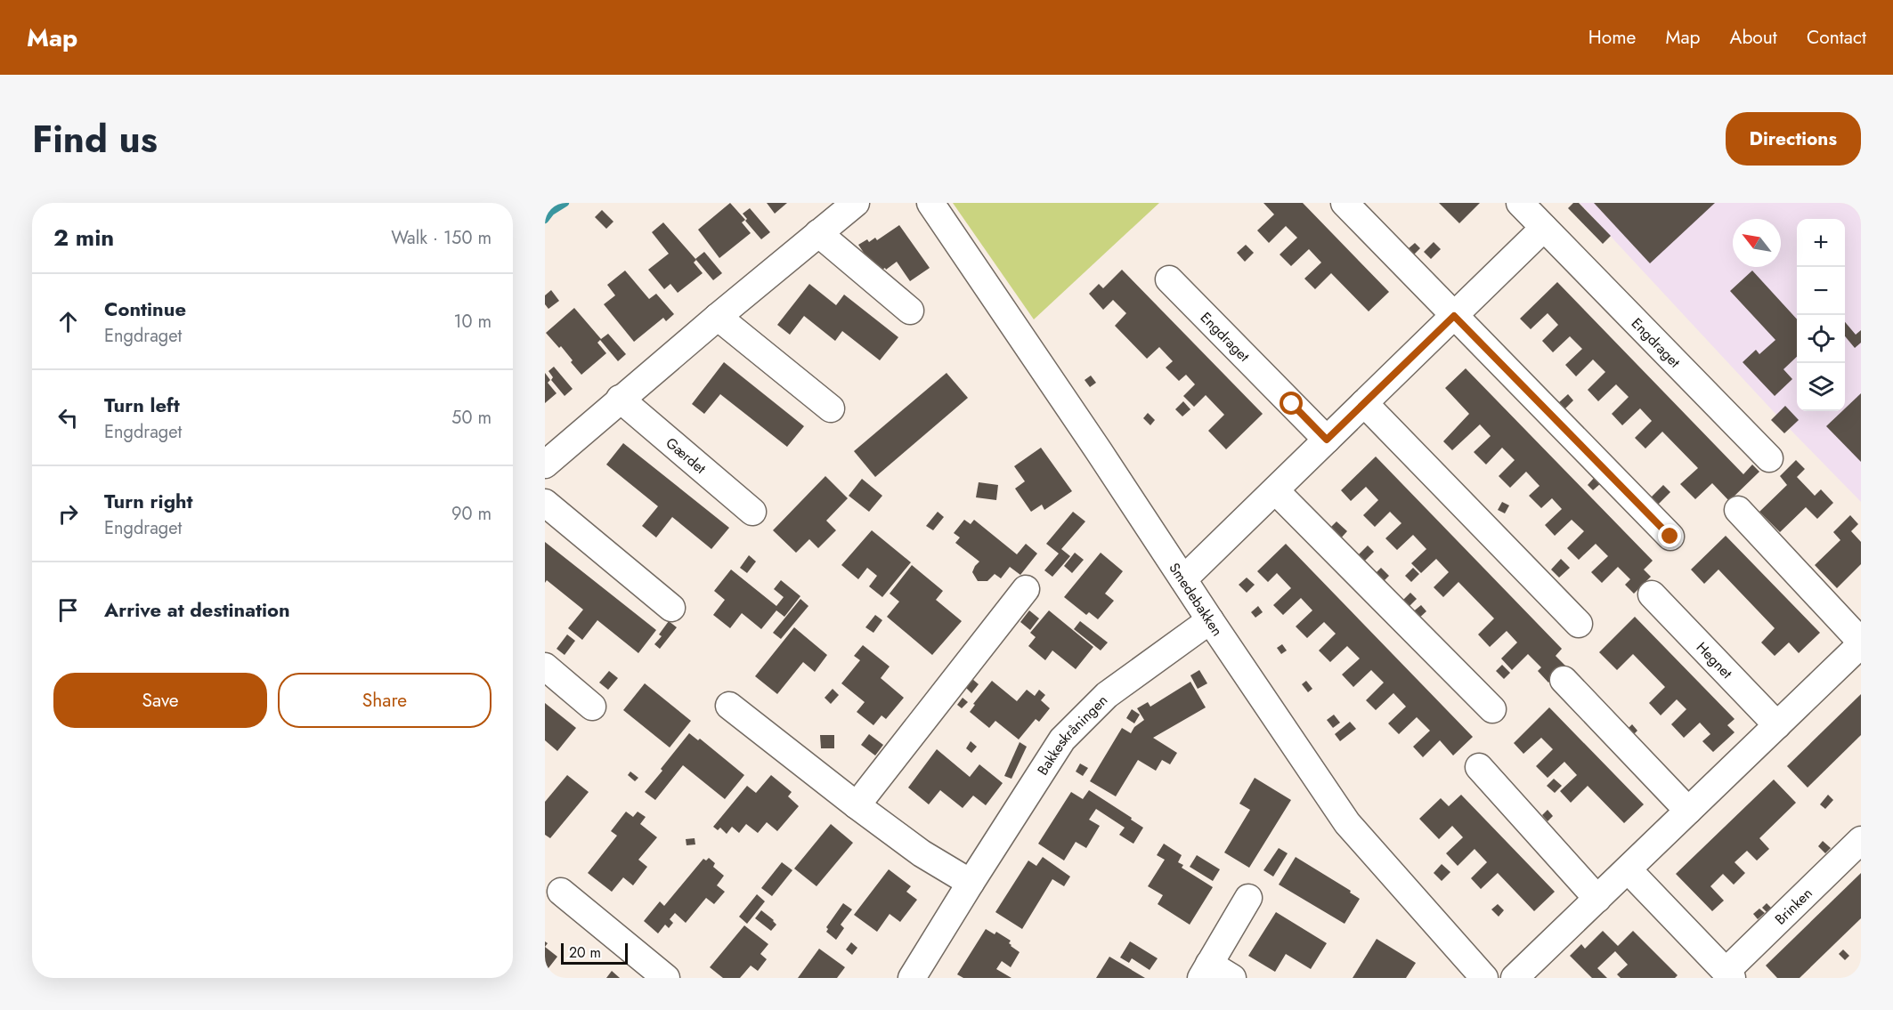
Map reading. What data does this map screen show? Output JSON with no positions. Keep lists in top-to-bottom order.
{
  "streets": {
    "street": [
      "Engdraget",
      "Gærdet",
      "Smedebakken",
      "Hegnet",
      "Bakkeskråningen",
      "Brinken"
    ]
  },
  "crossings": [
    ["Smedebakken", "Bakkeskråningen"]
  ],
  "scale_bar": "20 m",
  "north": "top left",
  "page": {
    "header": "Map",
    "nav": [
      "Home",
      "Map",
      "About",
      "Contact"
    ],
    "title": "Find us",
    "buttons": [
      "Directions",
      ["Save", "Share"]
    ],
    "heading": ["2 min", "Walk · 150 m"],
    "map_buttons": ["+", "−"],
    "list": [
      ["Continue", "Engdraget", "10 m"],
      ["Turn left", "Engdraget", "50 m"],
      ["Turn right", "Engdraget", "90 m"],
      "Arrive at destination"
    ],
    "scale": "20 m"
  }
}
